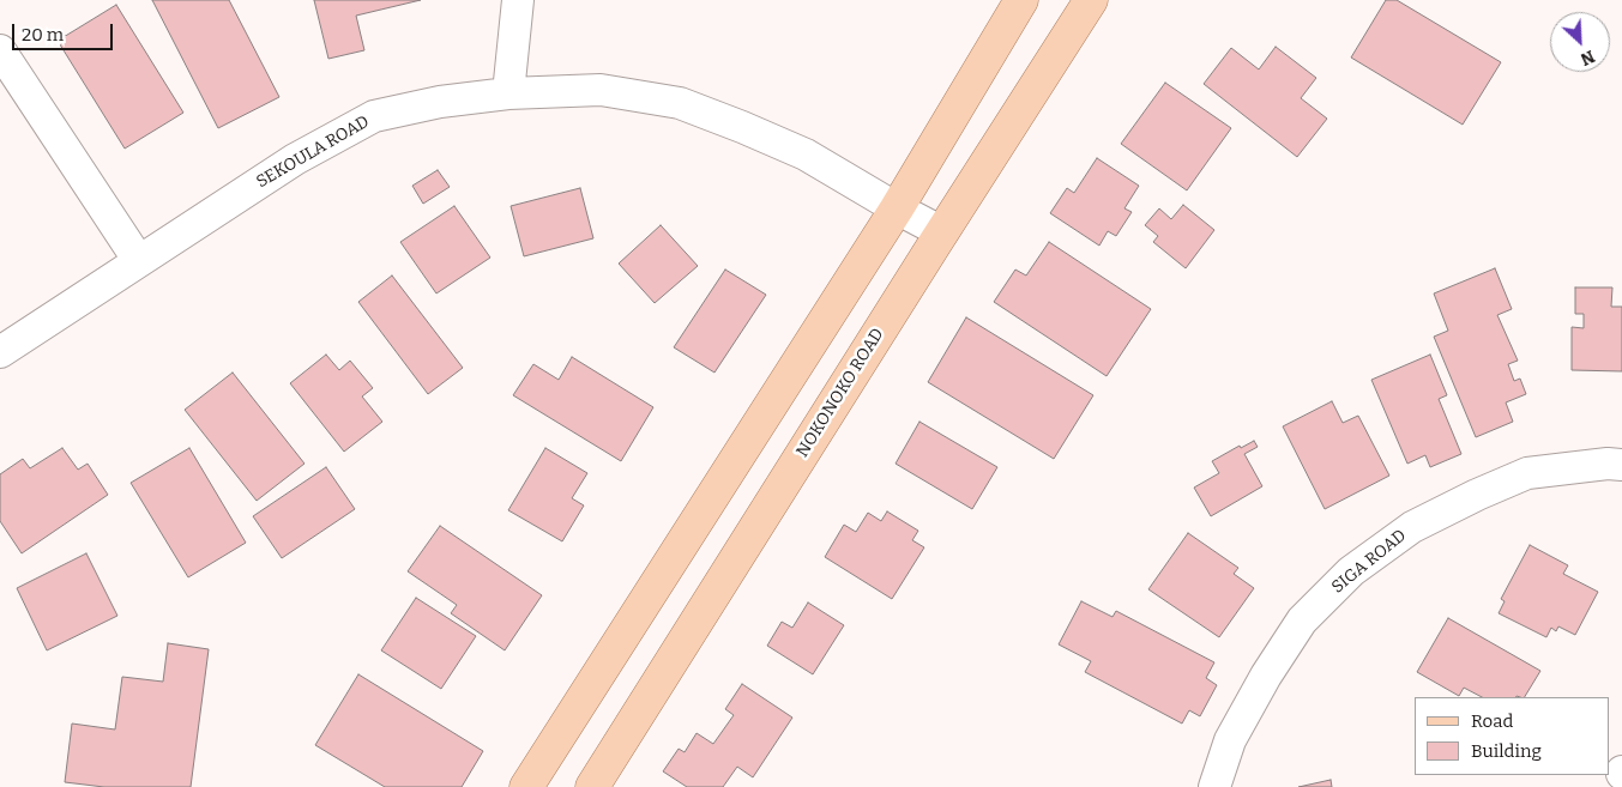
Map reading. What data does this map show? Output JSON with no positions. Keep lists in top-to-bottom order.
{
  "streets": {
    "main road": ["NOKONOKO ROAD"],
    "street": ["SEKOULA ROAD", "SIGA ROAD"]
  },
  "crossings": [
    ["SEKOULA ROAD", "NOKONOKO ROAD"]
  ],
  "legend": ["Road", "Building"],
  "scale_bar": "20 m",
  "north": "bottom right"
}
